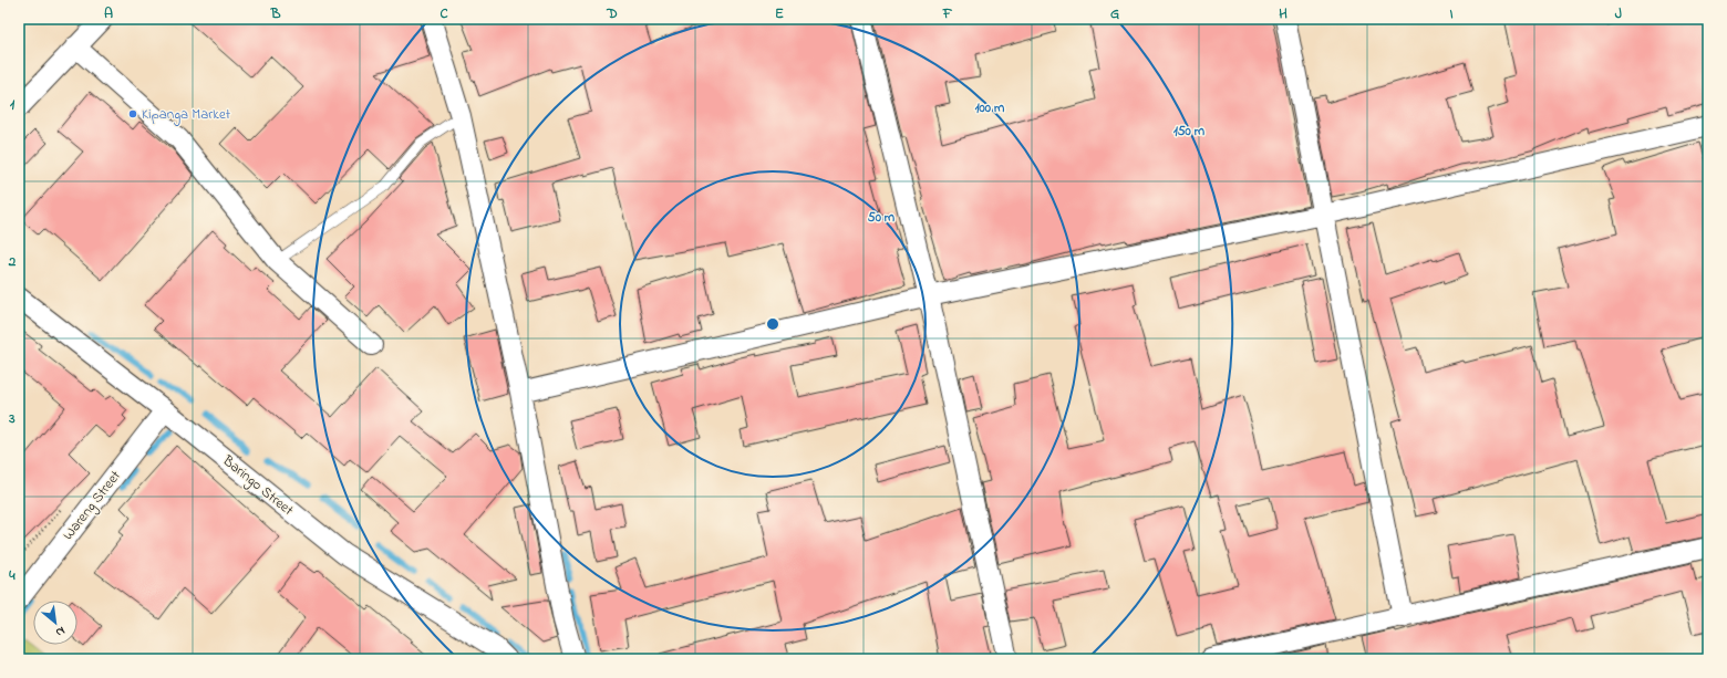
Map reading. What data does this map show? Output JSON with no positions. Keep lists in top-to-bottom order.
{
  "streets": {
    "street": ["Baringo Street", "Wareng Street"]
  },
  "crossings": [
    ["Baringo Street", "Wareng Street"]
  ],
  "places": ["Kipanga Market"],
  "north": "bottom right",
  "grid": {
    "columns": [
      "A",
      "B",
      "C",
      "D",
      "E",
      "F",
      "G",
      "H",
      "I",
      "J"
    ],
    "rows": [
      "1",
      "2",
      "3",
      "4"
    ]
  },
  "rings": ["100 m", "150 m", "50 m"]
}
